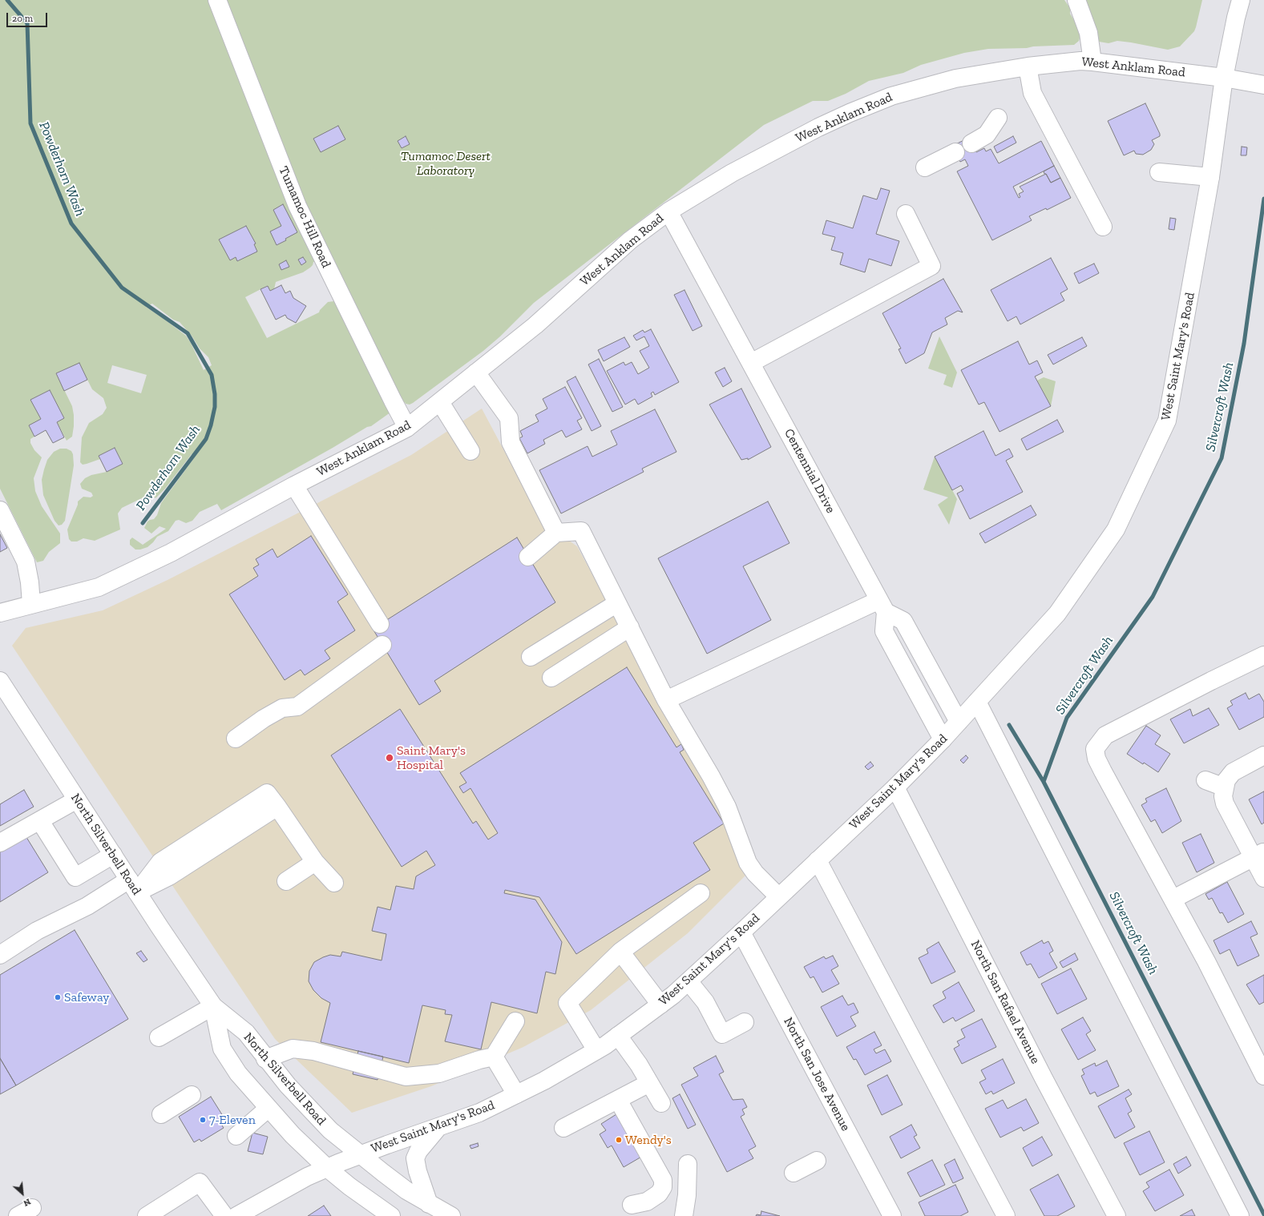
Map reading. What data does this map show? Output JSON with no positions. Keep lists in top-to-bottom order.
{
  "streets": {
    "street": [
      "West Anklam Road",
      "Tumamoc Hill Road",
      "West Saint Mary's Road",
      "Centennial Drive",
      "North Silverbell Road",
      "North San Rafael Avenue",
      "North San Jose Avenue"
    ]
  },
  "crossings": [
    ["West Anklam Road", "Tumamoc Hill Road"],
    ["West Anklam Road", "West Saint Mary's Road"],
    ["West Anklam Road", "Centennial Drive"],
    ["West Saint Mary's Road", "North Silverbell Road"],
    ["West Saint Mary's Road", "North San Rafael Avenue"],
    ["West Saint Mary's Road", "North San Jose Avenue"]
  ],
  "water": ["Powderhorn Wash", "Silvercroft Wash"],
  "parks": ["Tumamoc Desert Laboratory"],
  "places": [
    "Saint Mary's Hospital",
    "Safeway",
    "7-Eleven",
    "Wendy's"
  ],
  "scale_bar": "20 m",
  "north": "bottom right"
}
